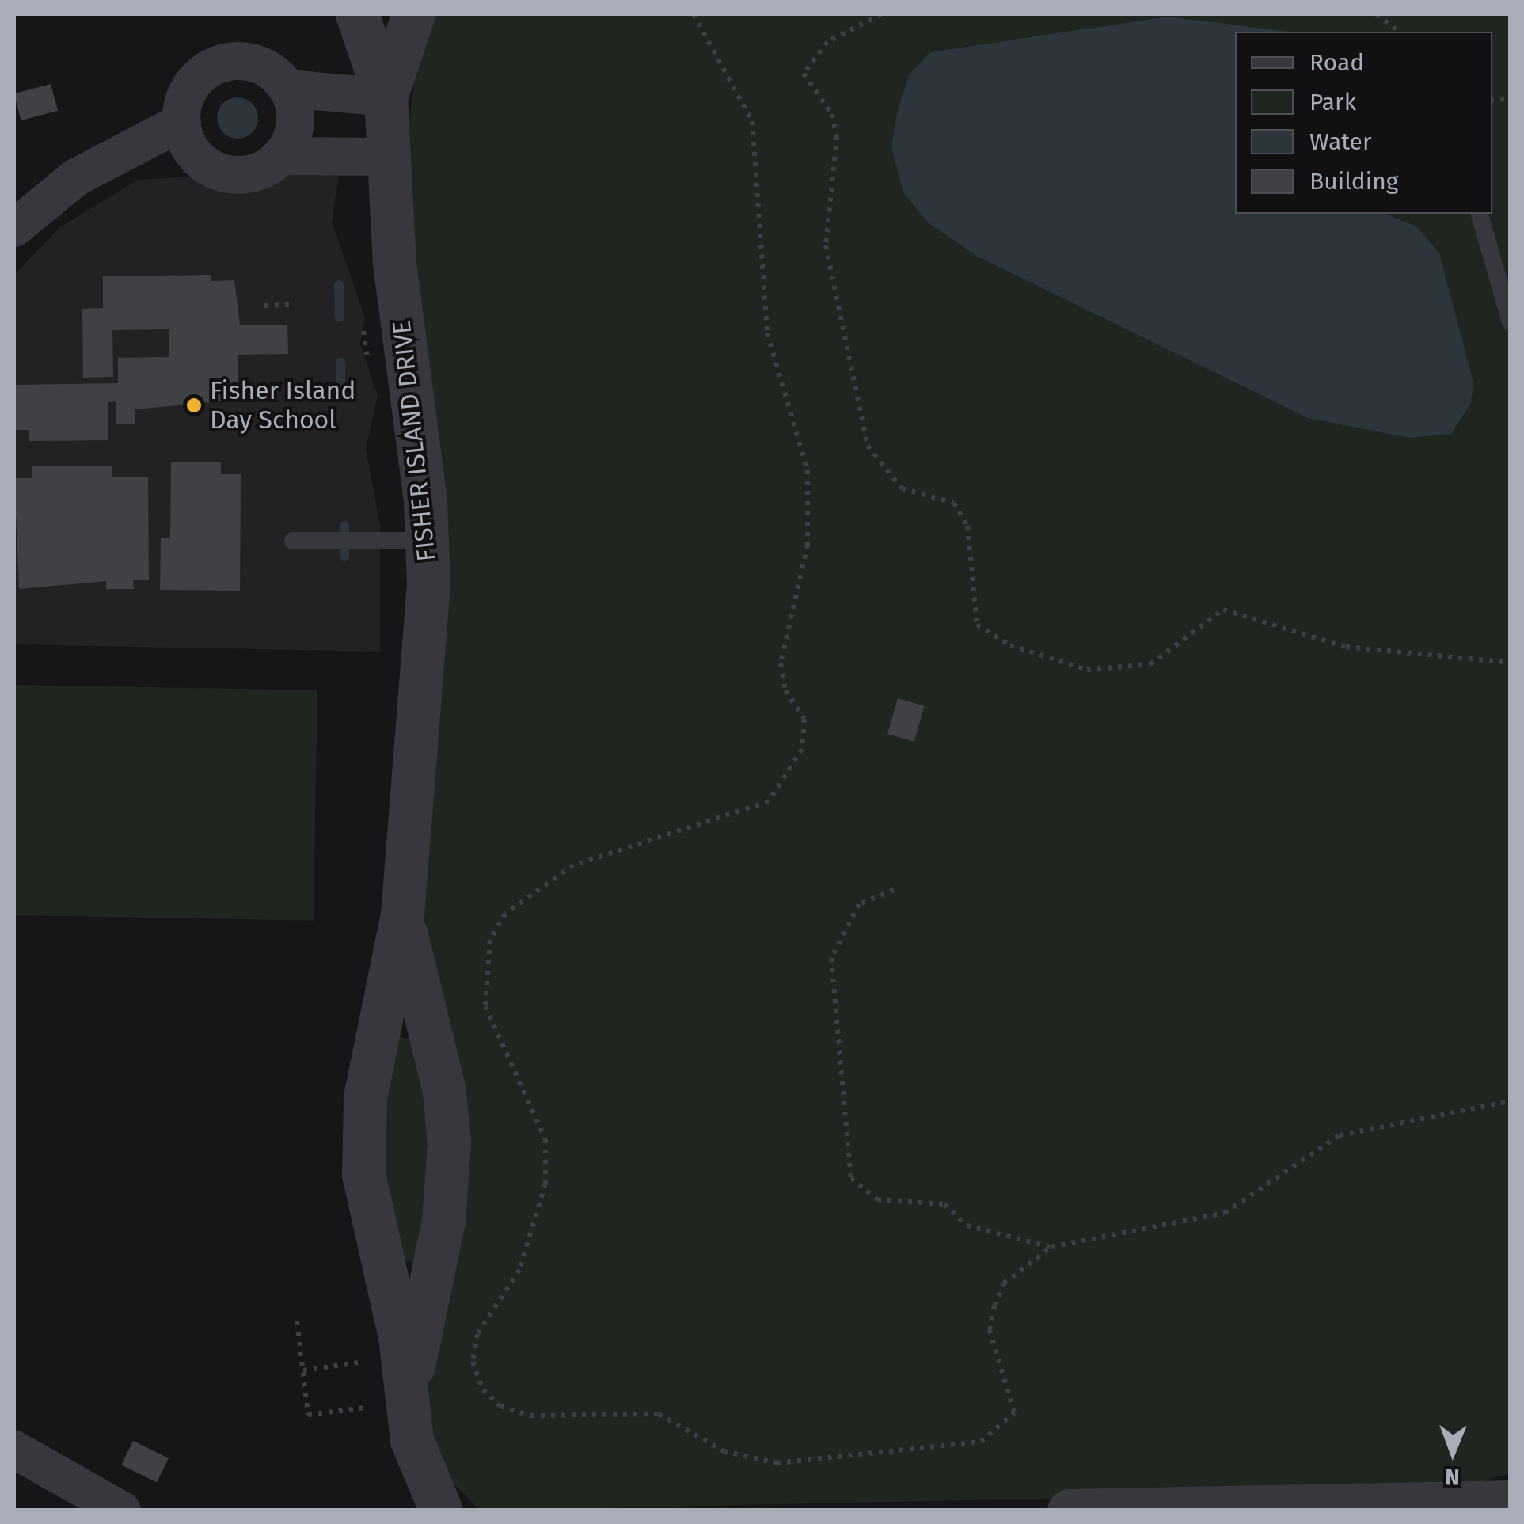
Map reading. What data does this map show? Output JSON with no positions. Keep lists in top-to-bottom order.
{
  "streets": {
    "street": ["FISHER ISLAND DRIVE"]
  },
  "places": ["Fisher Island Day School"],
  "legend": [
    "Road",
    "Park",
    "Water",
    "Building"
  ],
  "north": "bottom"
}
